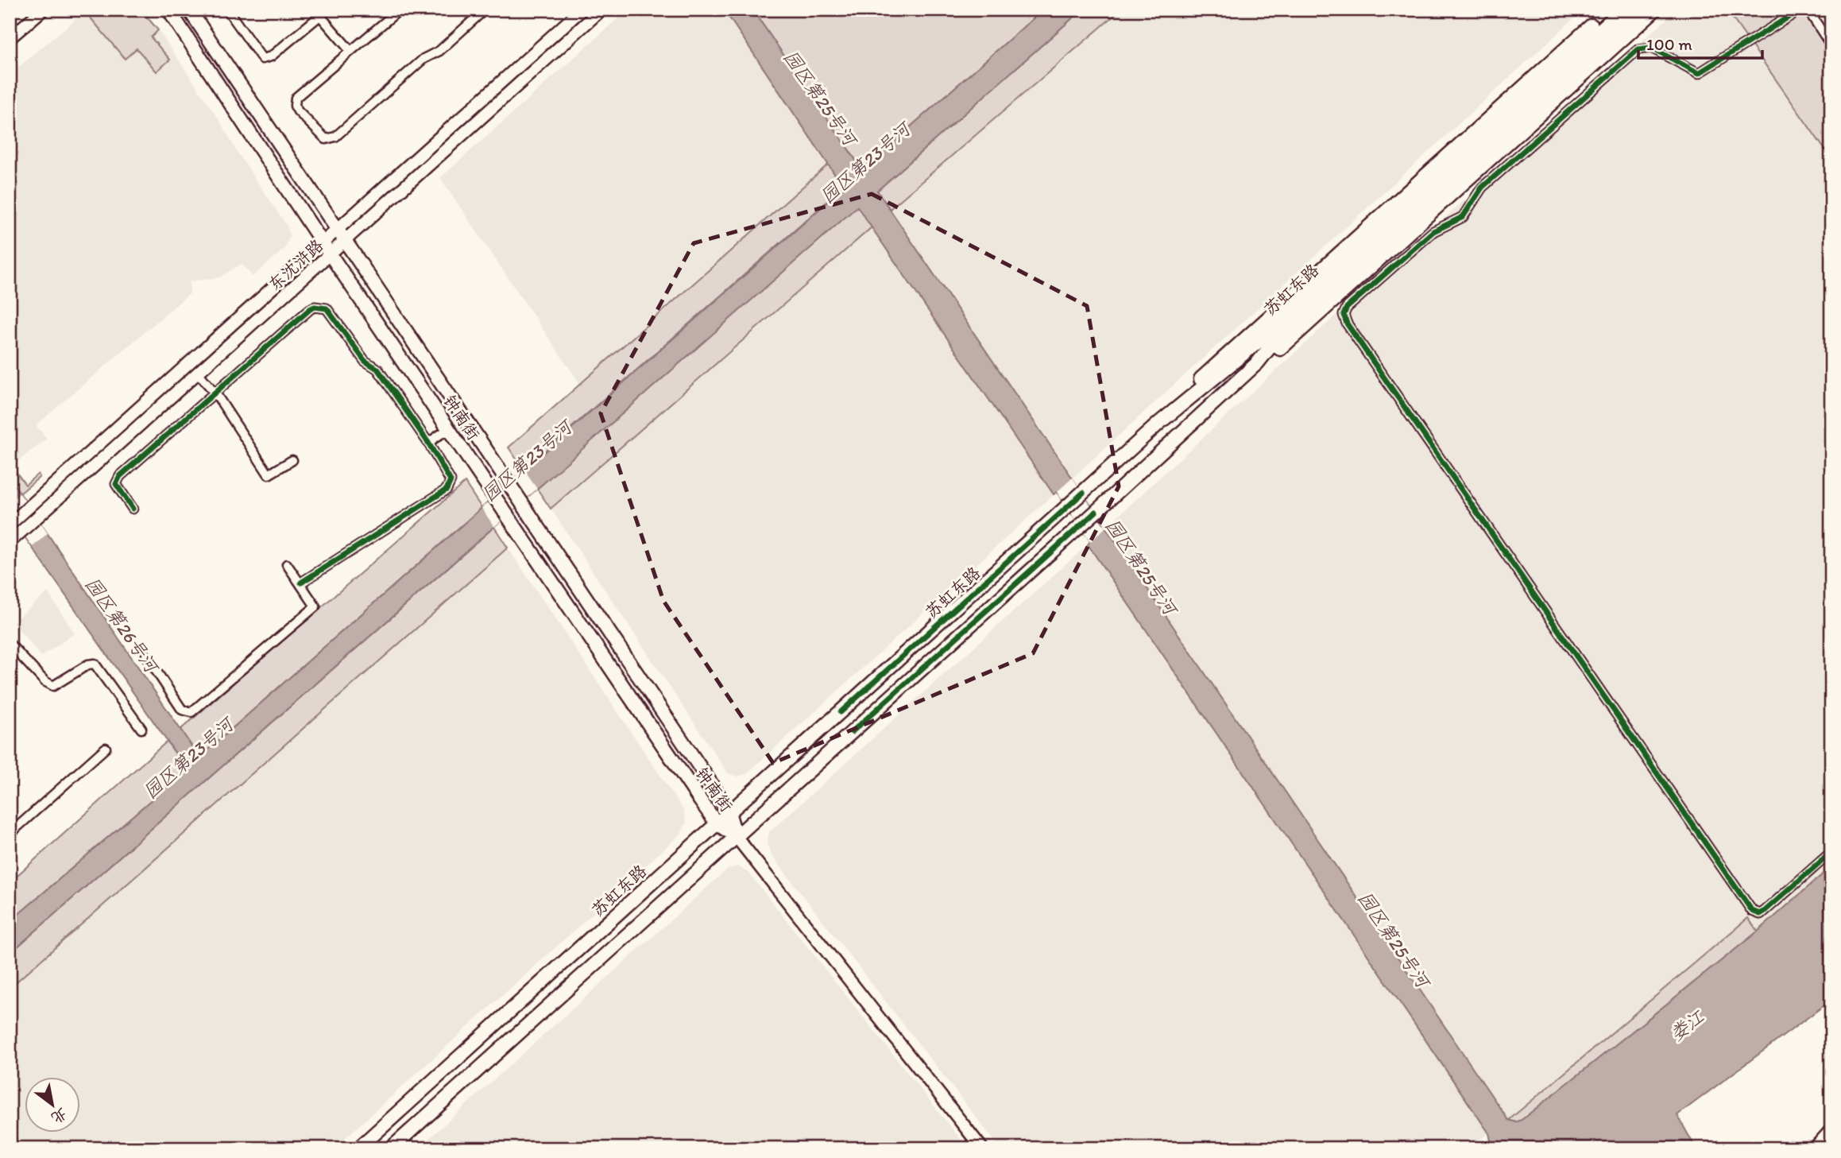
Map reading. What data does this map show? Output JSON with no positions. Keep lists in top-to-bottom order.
{
  "streets": {
    "main road": ["东沈浒路", "苏虹东路", "钟南街"]
  },
  "crossings": [
    ["东沈浒路", "钟南街"],
    ["苏虹东路", "钟南街"]
  ],
  "water": [
    "园区第25号河",
    "园区第23号河",
    "园区第26号河",
    "娄江"
  ],
  "scale_bar": "100 m",
  "north": "bottom right"
}
